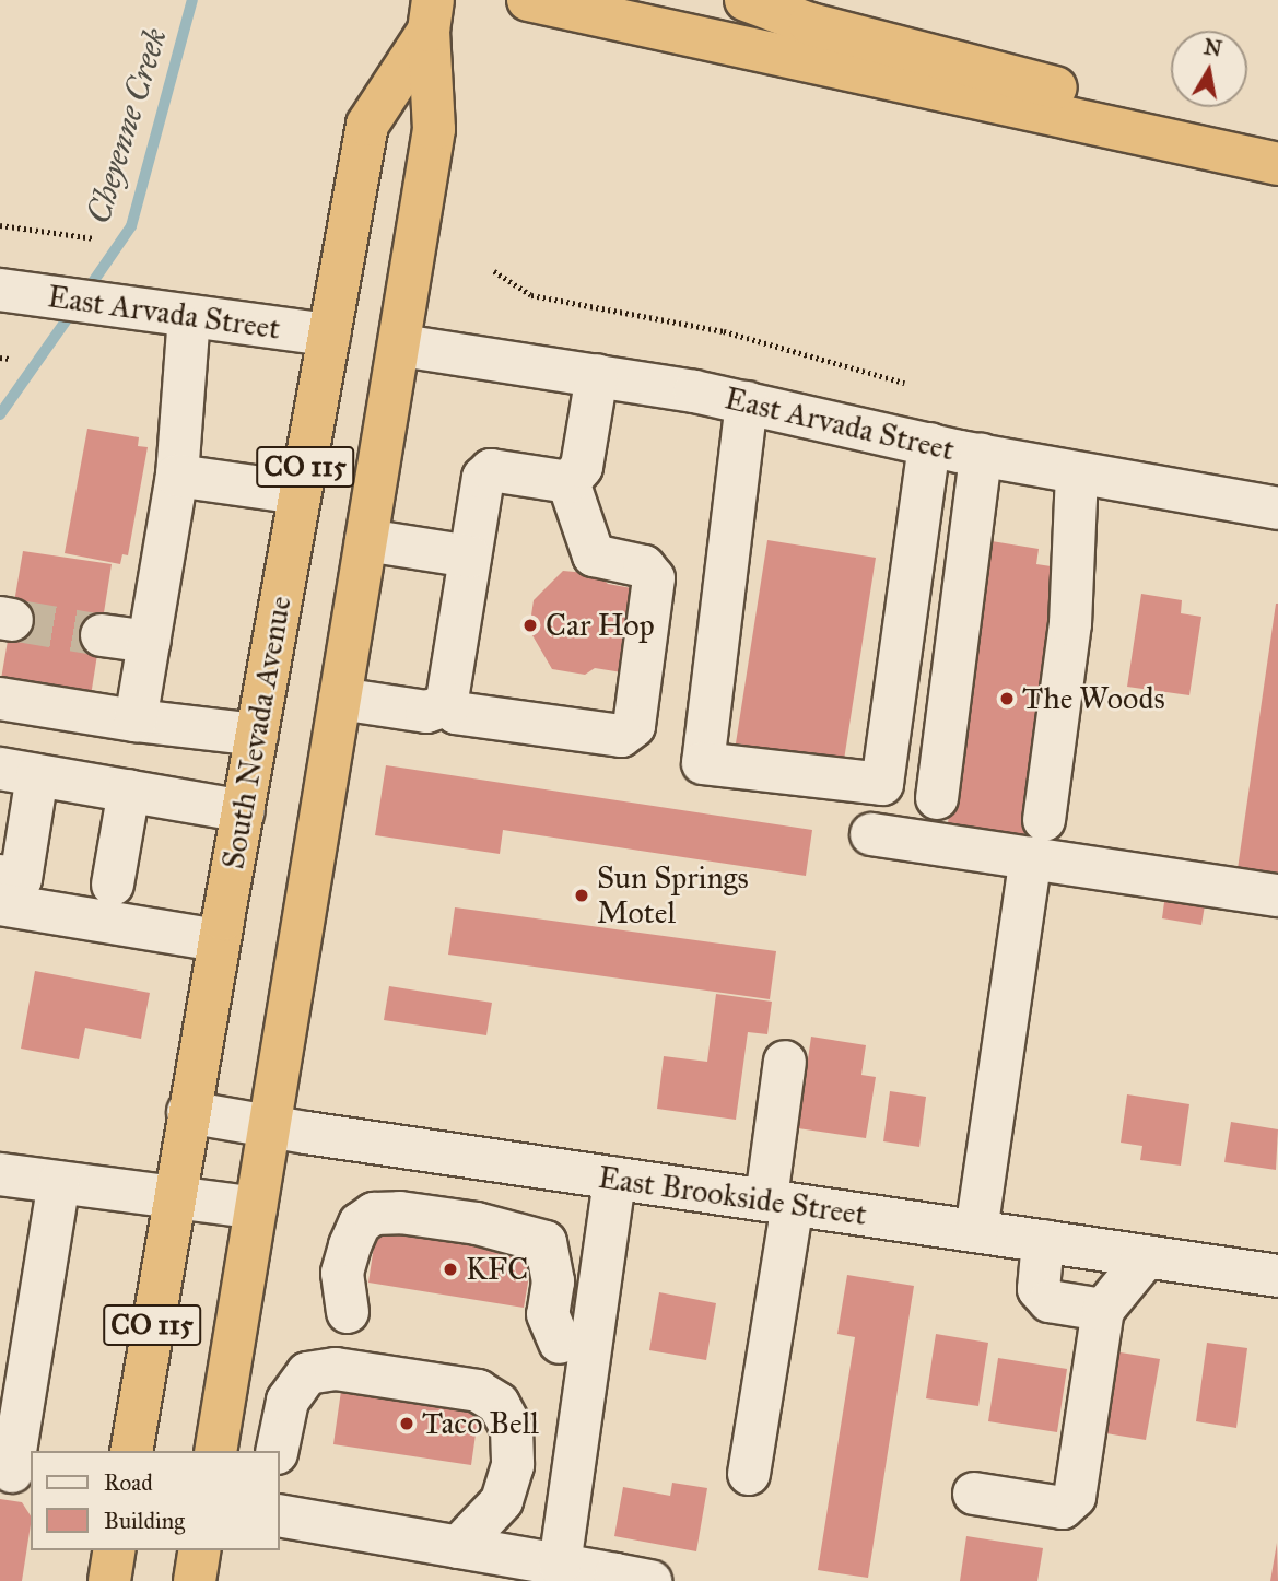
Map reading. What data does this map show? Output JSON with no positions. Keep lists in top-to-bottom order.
{
  "streets": {
    "highway": ["CO 115", "South Nevada Avenue"],
    "street": ["East Arvada Street", "East Brookside Street"]
  },
  "crossings": [
    ["East Arvada Street", "South Nevada Avenue"],
    ["South Nevada Avenue", "East Brookside Street"]
  ],
  "water": ["Cheyenne Creek"],
  "places": [
    "Car Hop",
    "The Woods",
    "Sun Springs Motel",
    "KFC",
    "Taco Bell"
  ],
  "legend": ["Road", "Building"],
  "north": "top"
}
